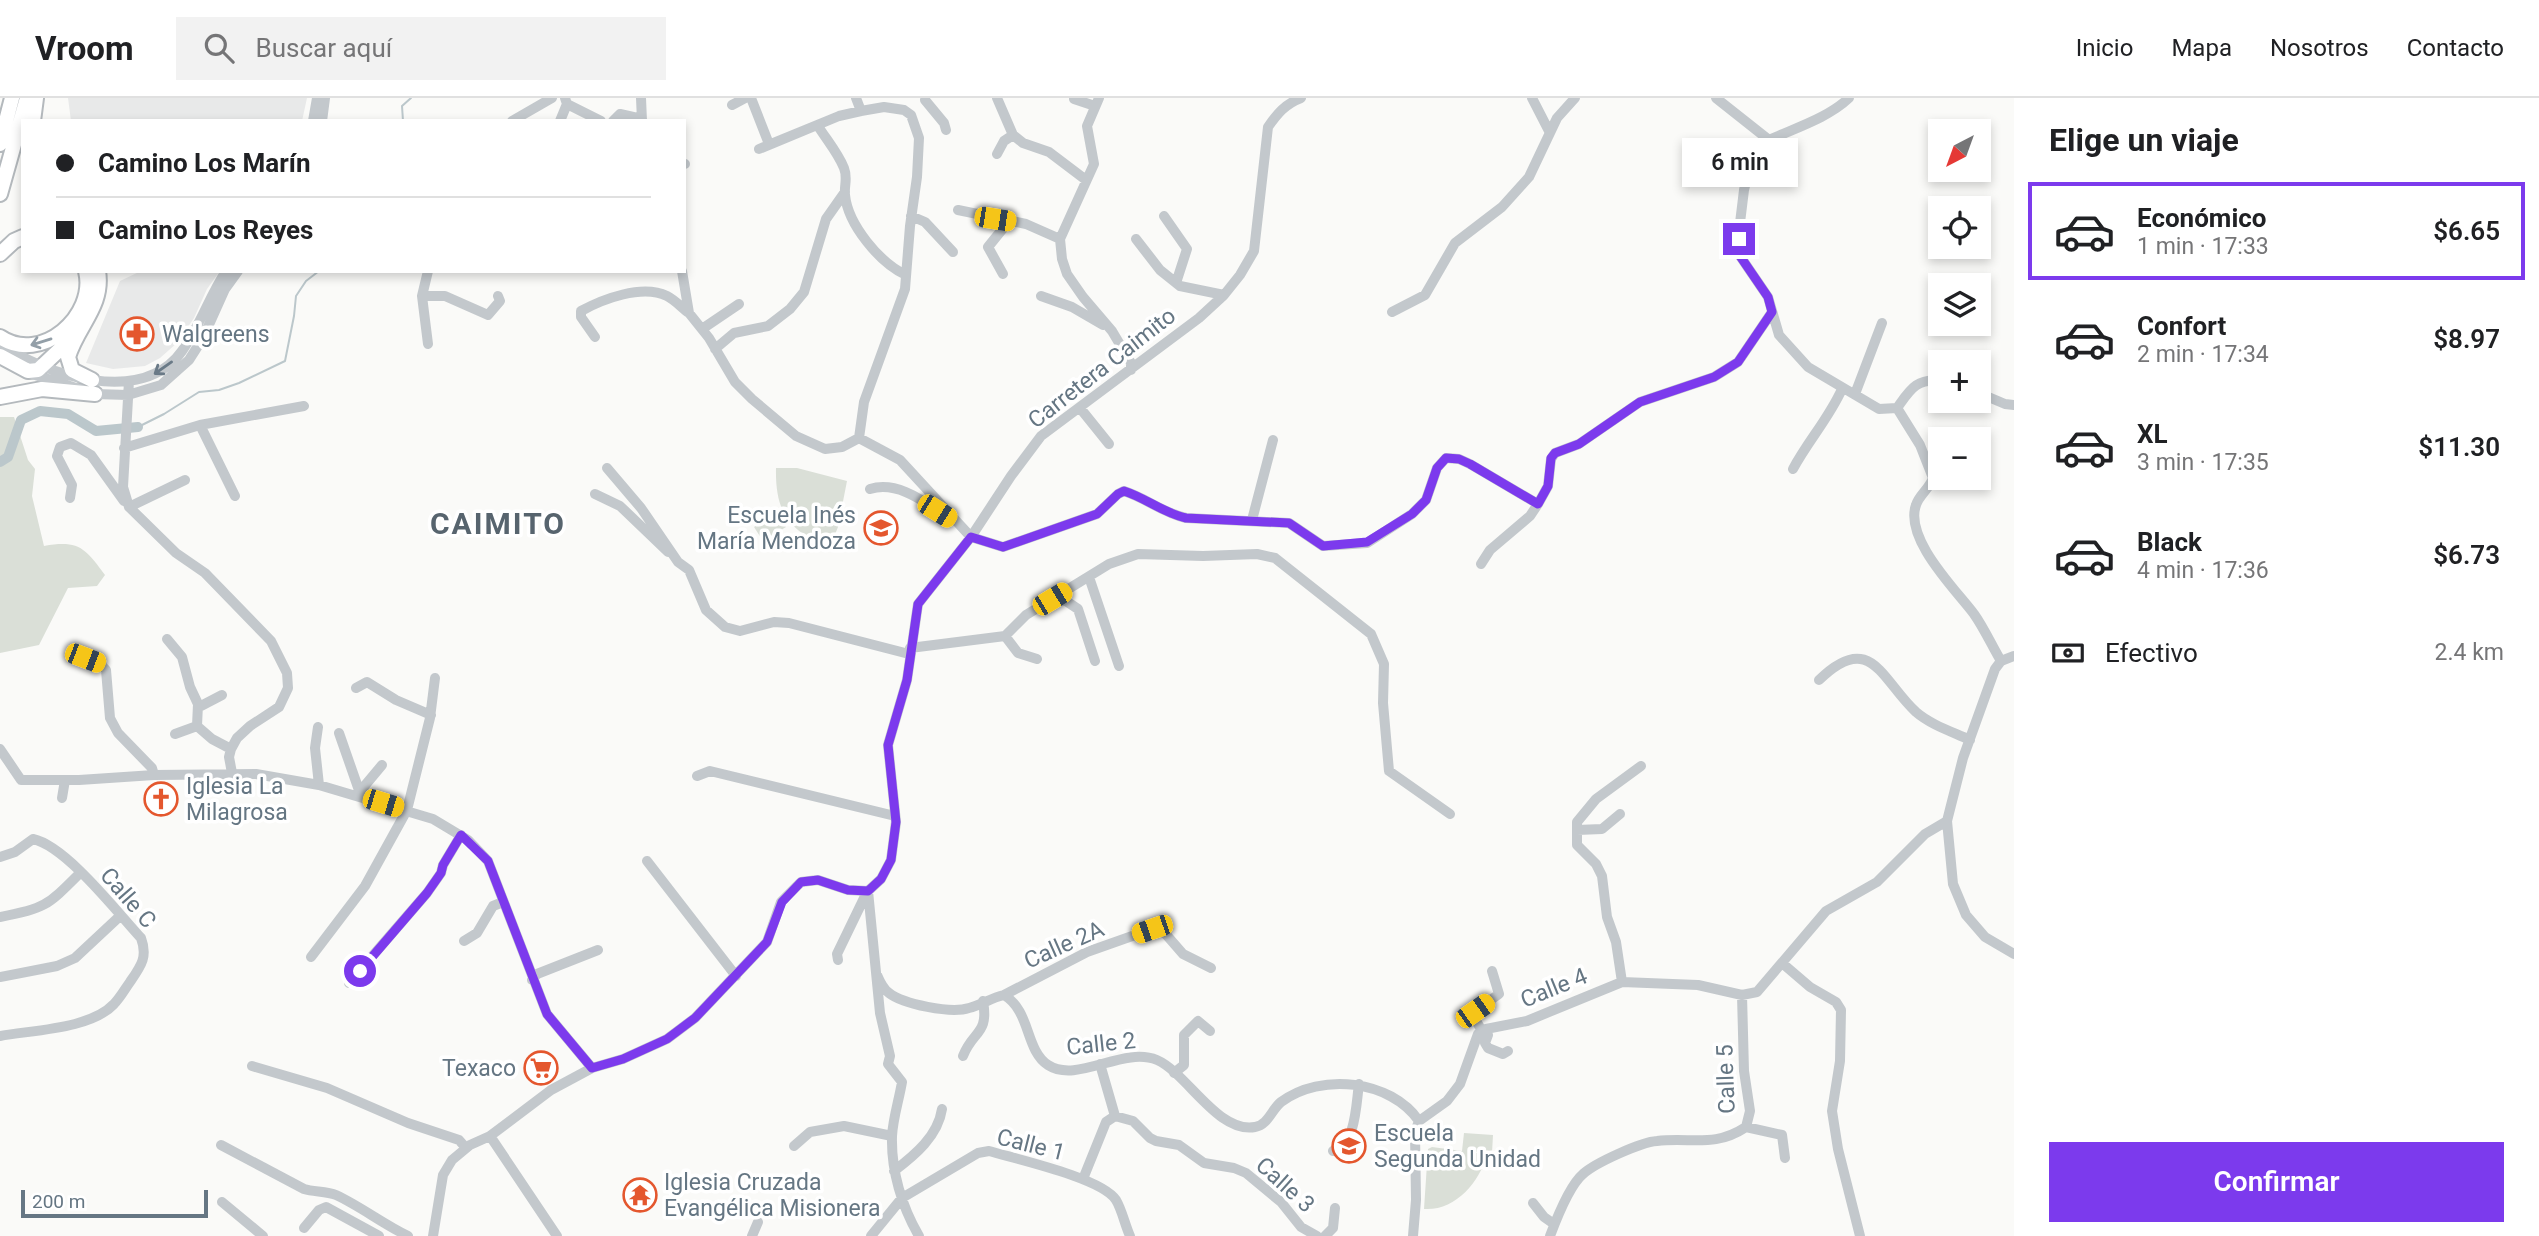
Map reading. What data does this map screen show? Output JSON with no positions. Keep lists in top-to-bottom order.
{
  "streets": {
    "street": [
      "Carretera Caimito",
      "Calle C",
      "Calle 2A",
      "Calle 4",
      "Calle 2",
      "Calle 5",
      "Calle 1",
      "Calle 3"
    ]
  },
  "crossings": [
    ["Calle 2A", "Calle 2"],
    ["Calle 4", "Calle 5"]
  ],
  "districts": ["CAIMITO"],
  "places": {
    "pharmacy": ["Walgreens"],
    "school or university": ["Escuela Inés María Mendoza", "Escuela Segunda Unidad"],
    "church": ["Iglesia La Milagrosa"],
    "supermarket": ["Texaco"],
    "temple": ["Iglesia Cruzada Evangélica Misionera"]
  },
  "scale_bar": "200 m",
  "north": "bottom left",
  "page": {
    "header": "Vroom",
    "search": "Buscar aquí",
    "nav": [
      "Inicio",
      "Mapa",
      "Nosotros",
      "Contacto"
    ],
    "heading": "Elige un viaje",
    "map_buttons": ["+", "−"],
    "banner": ["Camino Los Marín", "Camino Los Reyes"],
    "bubble": "6 min",
    "list": [
      {
        "name": "Económico",
        "note": "1 min · 17:33",
        "value": "$6.65"
      },
      {
        "name": "Confort",
        "note": "2 min · 17:34",
        "value": "$8.97"
      },
      {
        "name": "XL",
        "note": "3 min · 17:35",
        "value": "$11.30"
      },
      {
        "name": "Black",
        "note": "4 min · 17:36",
        "value": "$6.73"
      }
    ],
    "pay": ["Efectivo", "2.4 km"],
    "buttons": "Confirmar",
    "scale": "200 m"
  }
}
